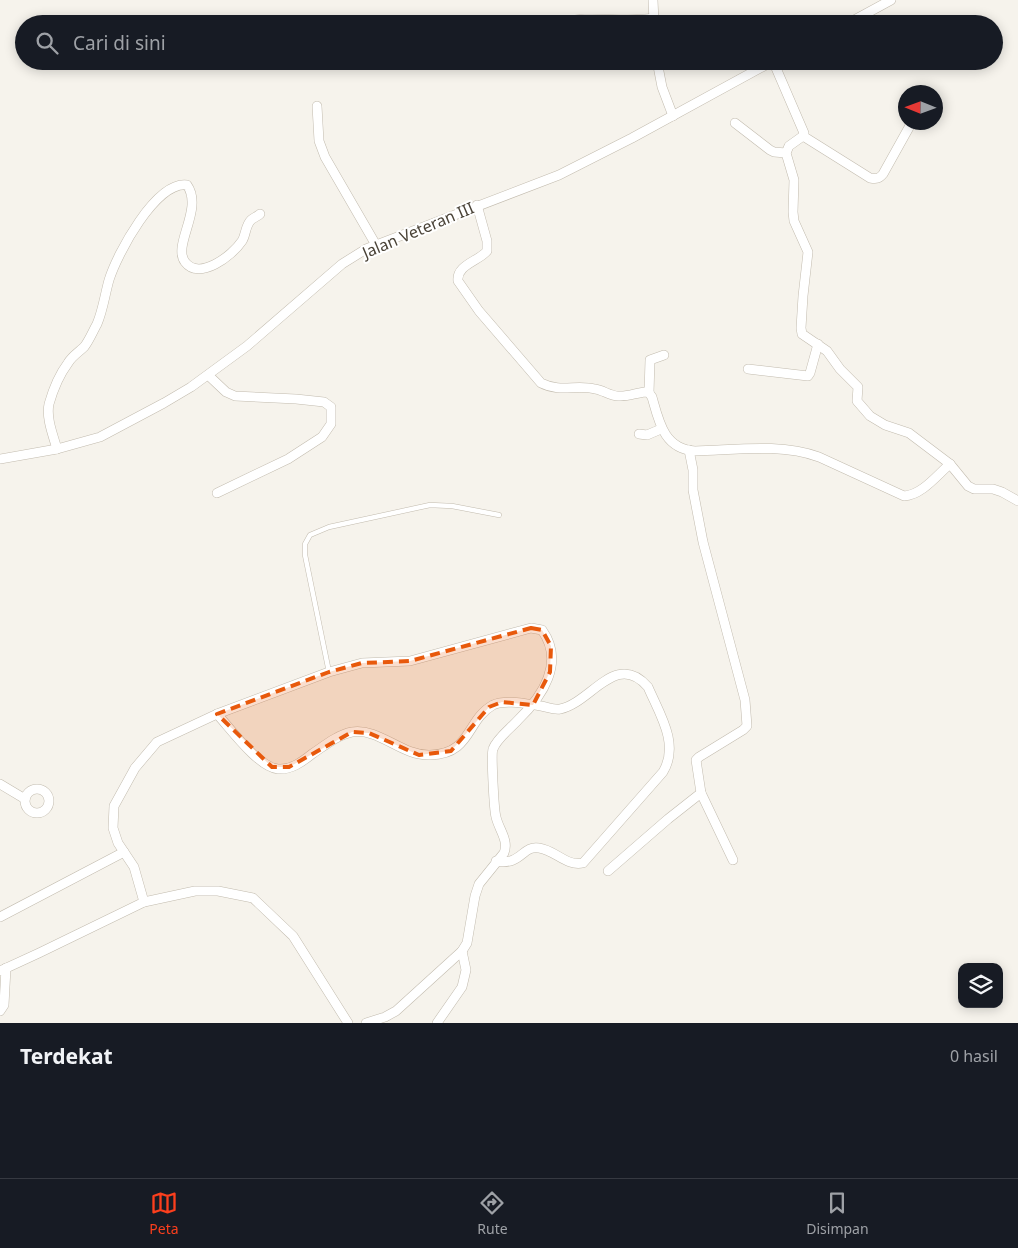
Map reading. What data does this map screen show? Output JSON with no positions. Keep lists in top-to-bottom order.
{
  "streets": {
    "street": ["Jalan Veteran III"]
  },
  "north": "left",
  "page": {
    "search": "Cari di sini",
    "heading": ["Terdekat", "0 hasil"],
    "nav": ["Peta", "Rute", "Disimpan"]
  }
}
